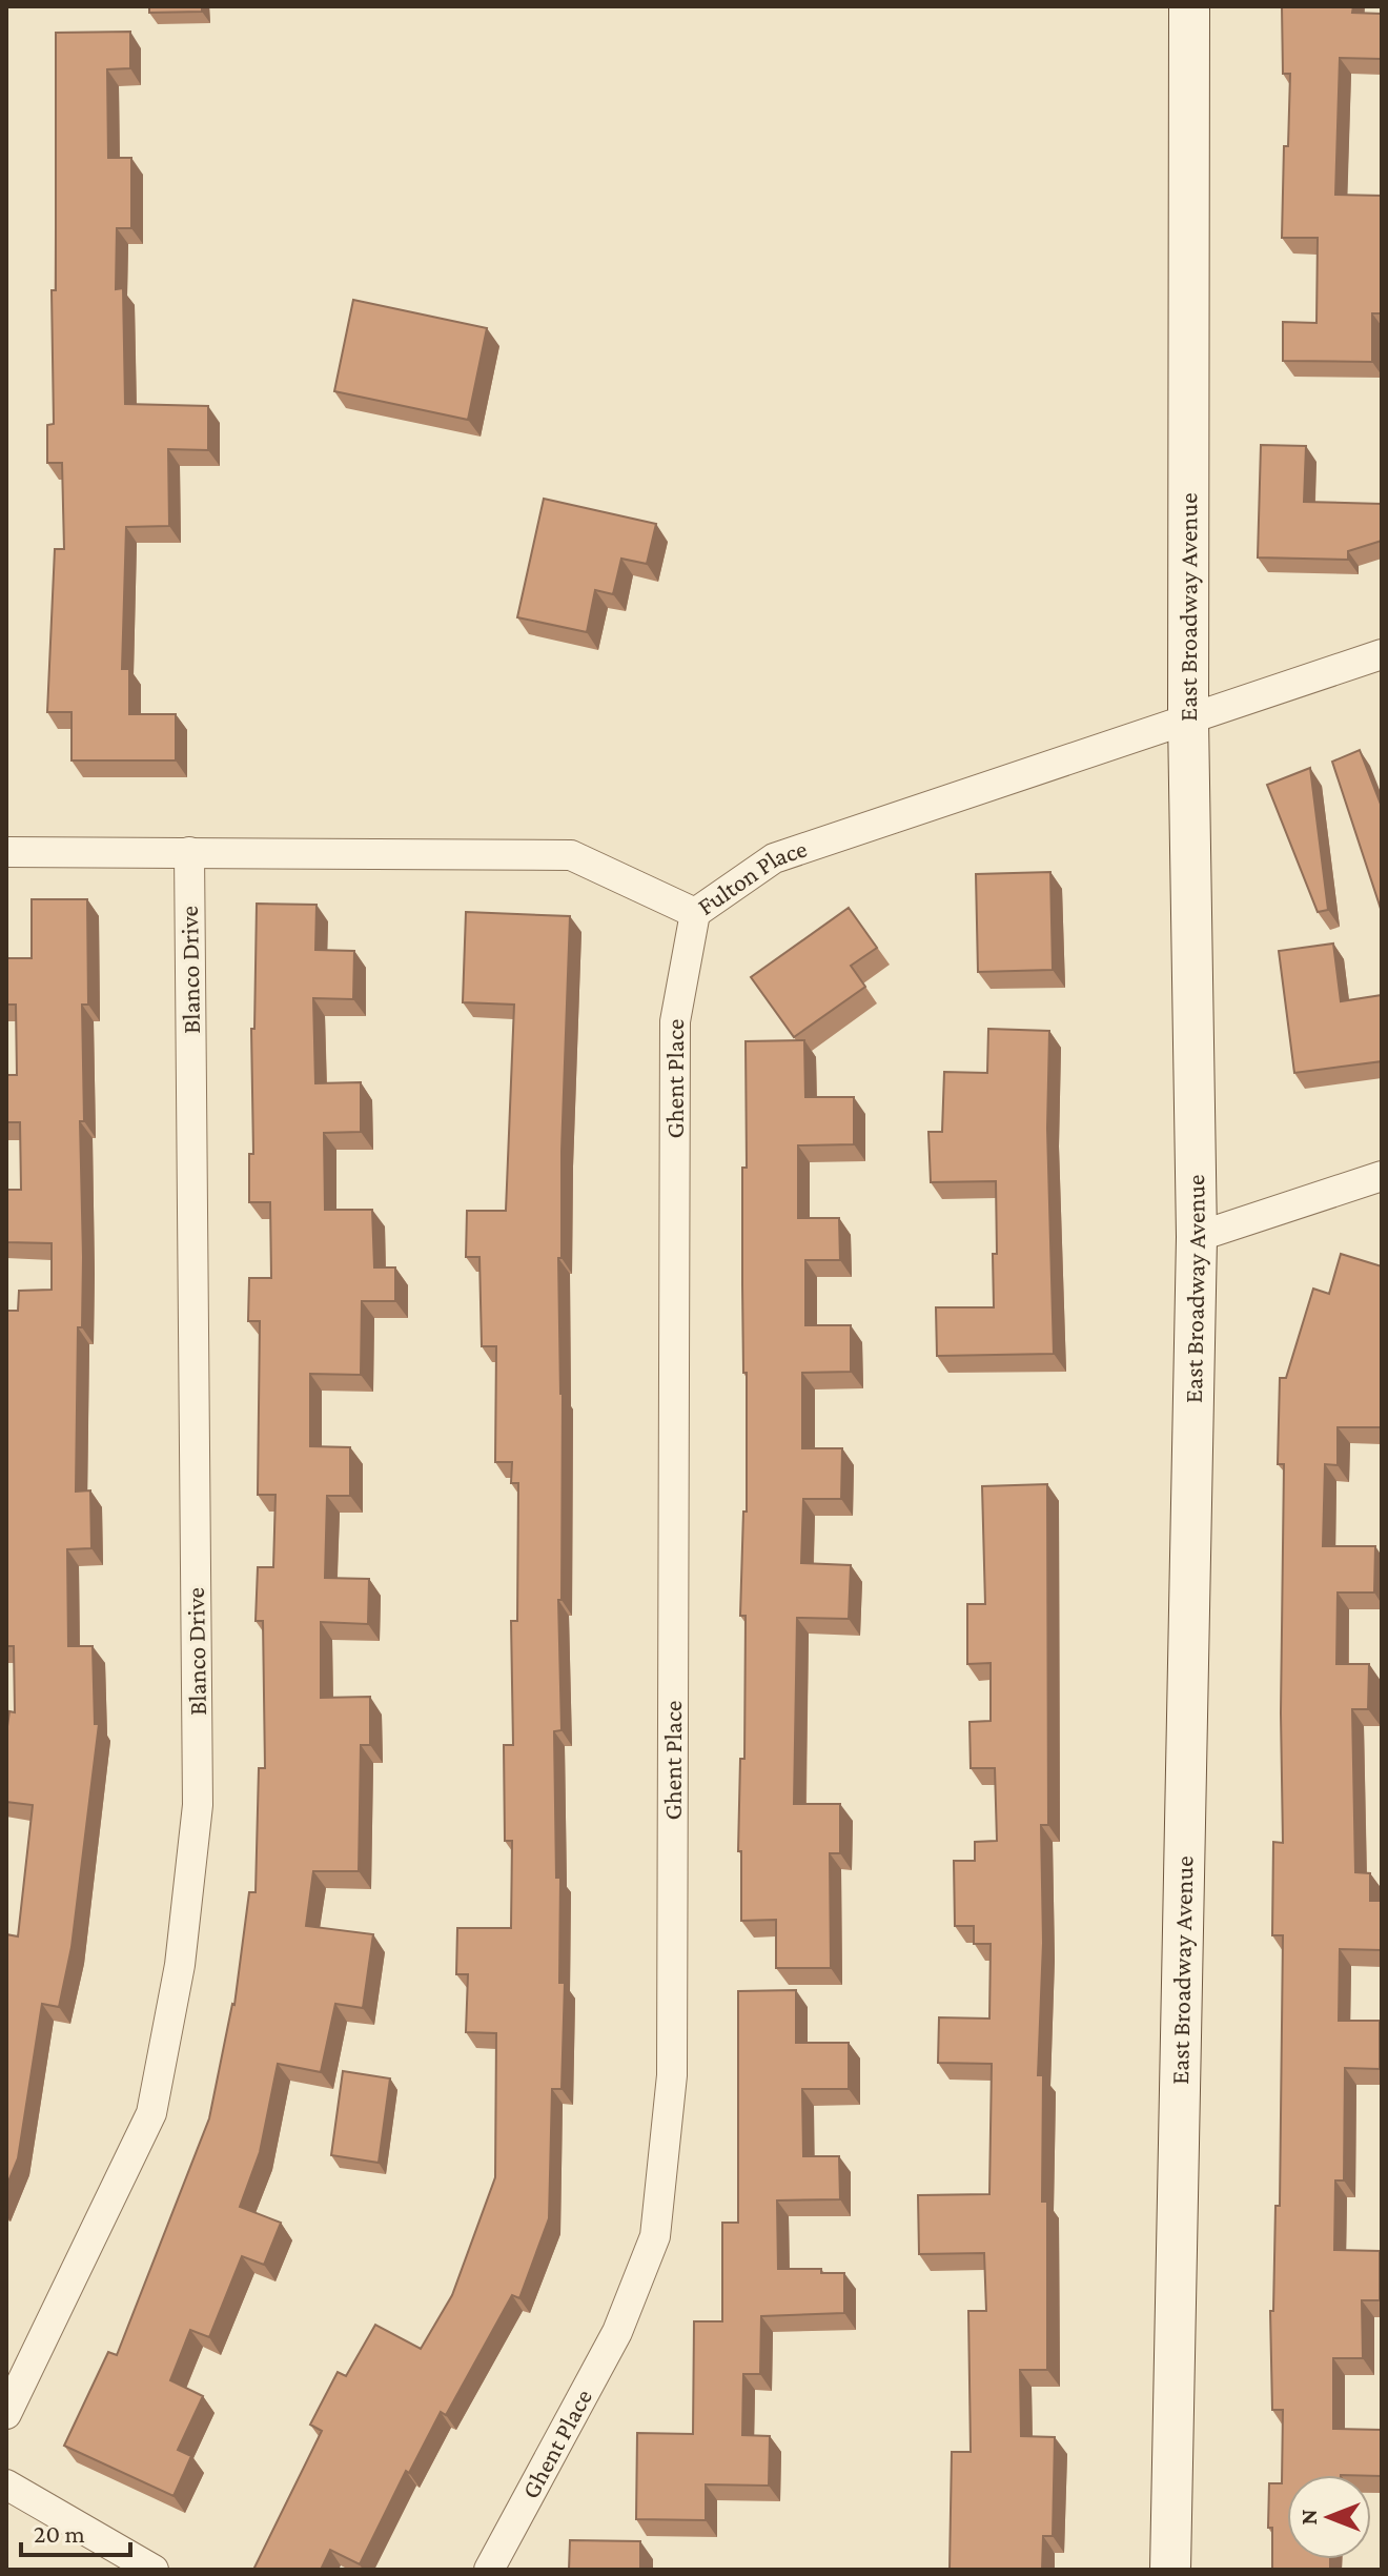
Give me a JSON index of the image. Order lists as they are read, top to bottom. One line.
{"streets":{"street":["East Broadway Avenue","Fulton Place","Blanco Drive","Ghent Place"]},"crossings":[["East Broadway Avenue","Fulton Place"],["Fulton Place","Blanco Drive"],["Fulton Place","Ghent Place"]],"scale_bar":"20 m","north":"left"}
